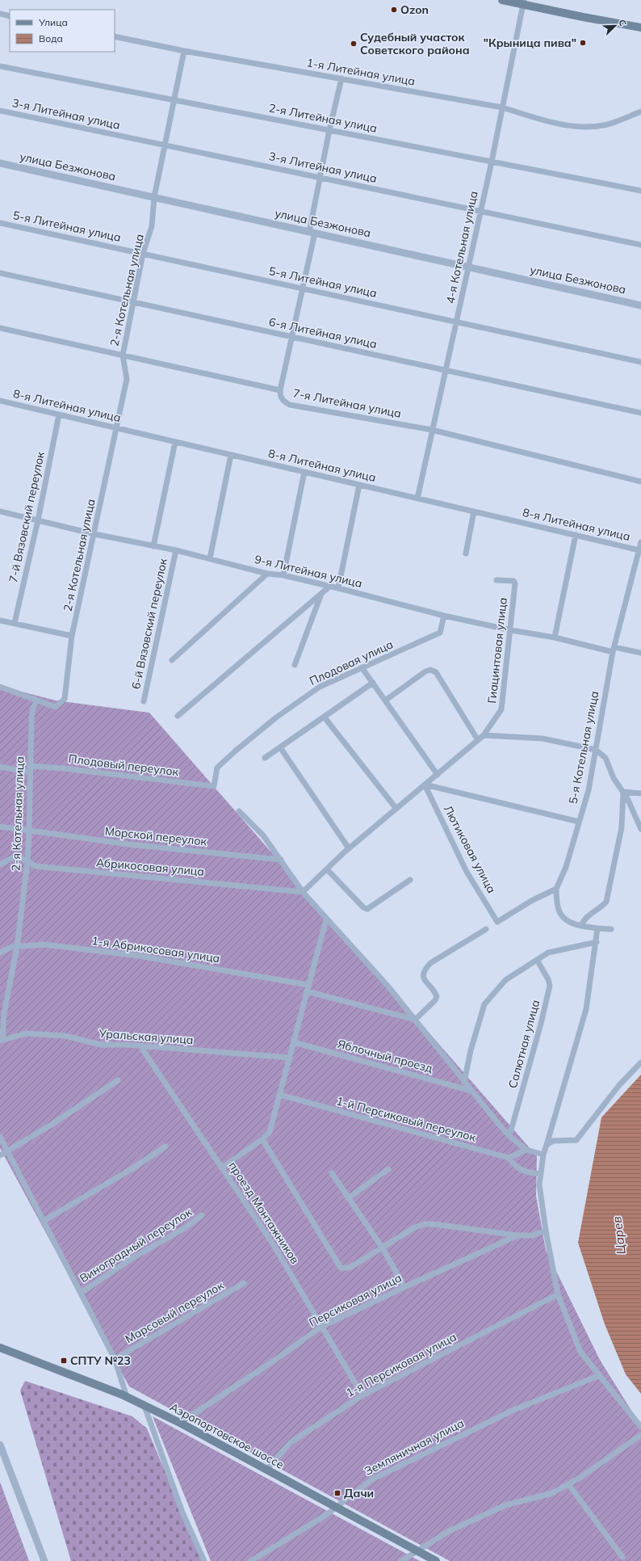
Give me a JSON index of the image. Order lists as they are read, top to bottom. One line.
{"streets":{"main road":["Аэропортовское шоссе"],"street":["1-я Литейная улица","3-я Литейная улица","2-я Литейная улица","улица Безжонова","5-я Литейная улица","4-я Котельная улица","2-я Котельная улица","6-я Литейная улица","7-я Литейная улица","8-я Литейная улица","7-й Вязовский переулок","9-я Литейная улица","6-й Вязовский переулок","Гиацинтовая улица","Плодовая улица","5-я Котельная улица","Плодовый переулок","Морской переулок","Лютиковая улица","Абрикосовая улица","1-я Абрикосовая улица","Уральская улица","Салютная улица","Яблочный проезд","1-й Персиковый переулок","проезд Монтажников","Виноградный переулок","Персиковая улица","Марсовый переулок","1-я Персиковая улица","Земляничная улица"]},"crossings":[["1-я Литейная улица","4-я Котельная улица"],["1-я Литейная улица","2-я Котельная улица"],["3-я Литейная улица","4-я Котельная улица"],["3-я Литейная улица","2-я Котельная улица"],["2-я Литейная улица","4-я Котельная улица"],["2-я Литейная улица","2-я Котельная улица"],["улица Безжонова","4-я Котельная улица"],["улица Безжонова","2-я Котельная улица"],["5-я Литейная улица","4-я Котельная улица"],["5-я Литейная улица","2-я Котельная улица"],["4-я Котельная улица","6-я Литейная улица"],["4-я Котельная улица","7-я Литейная улица"],["4-я Котельная улица","8-я Литейная улица"],["2-я Котельная улица","6-я Литейная улица"],["2-я Котельная улица","7-я Литейная улица"],["2-я Котельная улица","8-я Литейная улица"],["2-я Котельная улица","9-я Литейная улица"],["2-я Котельная улица","Плодовый переулок"],["2-я Котельная улица","Морской переулок"],["2-я Котельная улица","Абрикосовая улица"],["2-я Котельная улица","1-я Абрикосовая улица"],["2-я Котельная улица","Уральская улица"],["8-я Литейная улица","7-й Вязовский переулок"],["8-я Литейная улица","6-й Вязовский переулок"],["8-я Литейная улица","5-я Котельная улица"],["7-й Вязовский переулок","9-я Литейная улица"],["9-я Литейная улица","6-й Вязовский переулок"],["9-я Литейная улица","Гиацинтовая улица"],["9-я Литейная улица","Плодовая улица"],["9-я Литейная улица","5-я Котельная улица"],["Гиацинтовая улица","Лютиковая улица"],["Гиацинтовая улица","Абрикосовая улица"],["Плодовая улица","Плодовый переулок"],["5-я Котельная улица","Лютиковая улица"],["Уральская улица","проезд Монтажников"],["проезд Монтажников","Персиковая улица"],["проезд Монтажников","1-я Персиковая улица"],["Персиковая улица","Аэропортовское шоссе"],["1-я Персиковая улица","Аэропортовское шоссе"],["Аэропортовское шоссе","Земляничная улица"]],"water":["Царев"],"places":{"other":["Ozon","\"Крыница пива\"","Судебный участок Советского района"],"transit":["СПТУ №23","Дачи"]},"legend":["Улица","Вода"],"north":"top right"}
